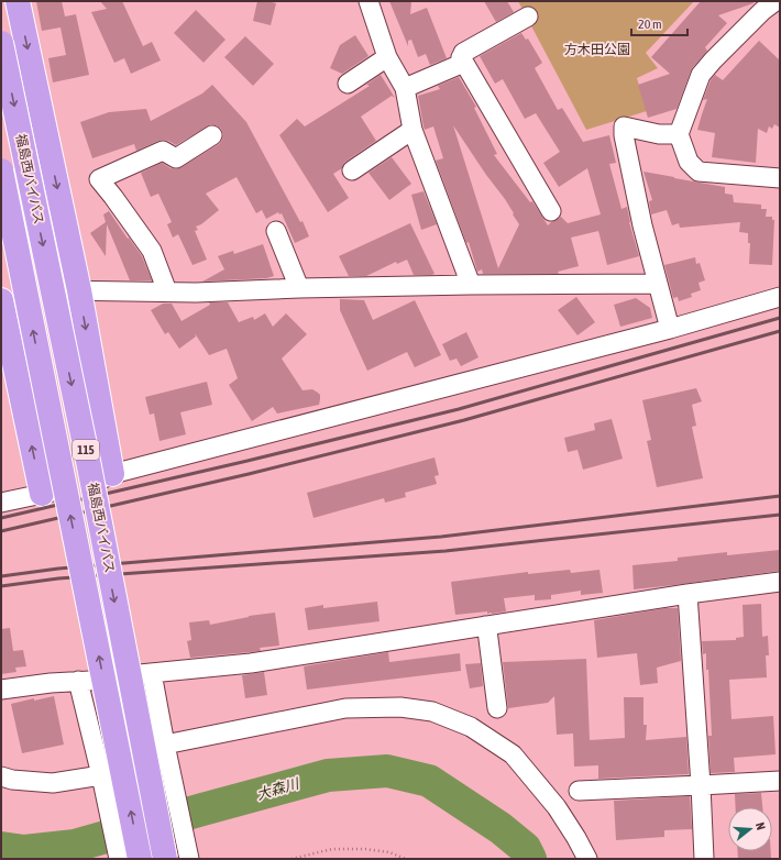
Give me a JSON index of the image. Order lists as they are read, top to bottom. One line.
{"streets":{"highway":["福島西バイパス","115"]},"water":["大森川"],"parks":["方木田公園"],"scale_bar":"20 m","north":"right"}
